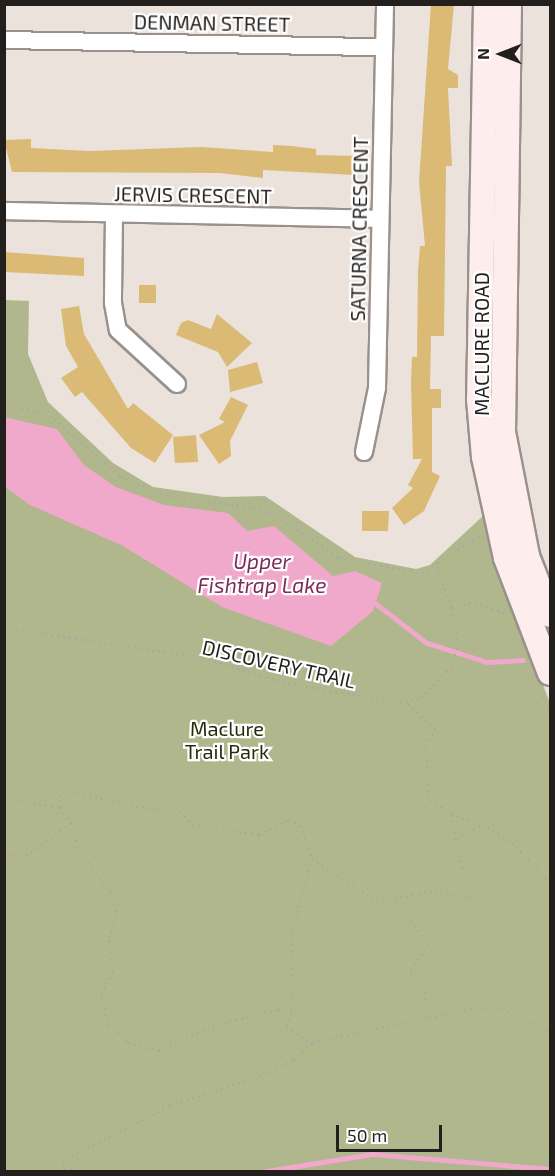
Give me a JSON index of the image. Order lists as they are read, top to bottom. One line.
{"streets":{"main road":["MACLURE ROAD"],"street":["DENMAN STREET","JERVIS CRESCENT","SATURNA CRESCENT"],"path":["DISCOVERY TRAIL"]},"crossings":[["DENMAN STREET","SATURNA CRESCENT"],["JERVIS CRESCENT","SATURNA CRESCENT"]],"water":["Upper Fishtrap Lake"],"parks":["Maclure Trail Park"],"scale_bar":"50 m","north":"left"}
